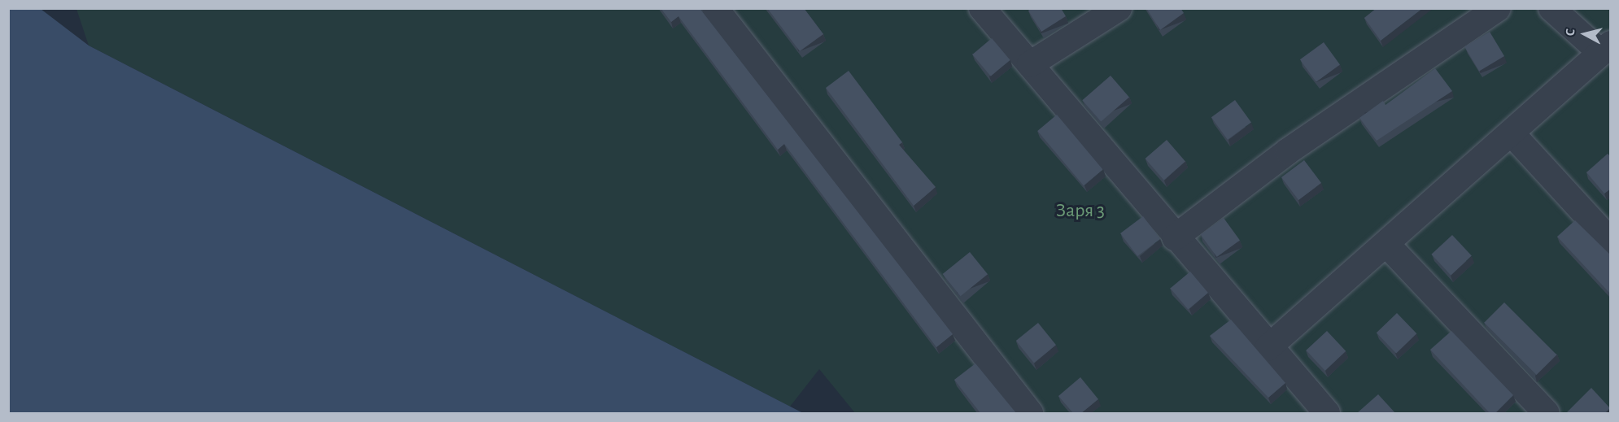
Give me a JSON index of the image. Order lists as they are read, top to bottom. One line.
{"parks":["Заря 3"],"north":"left"}
